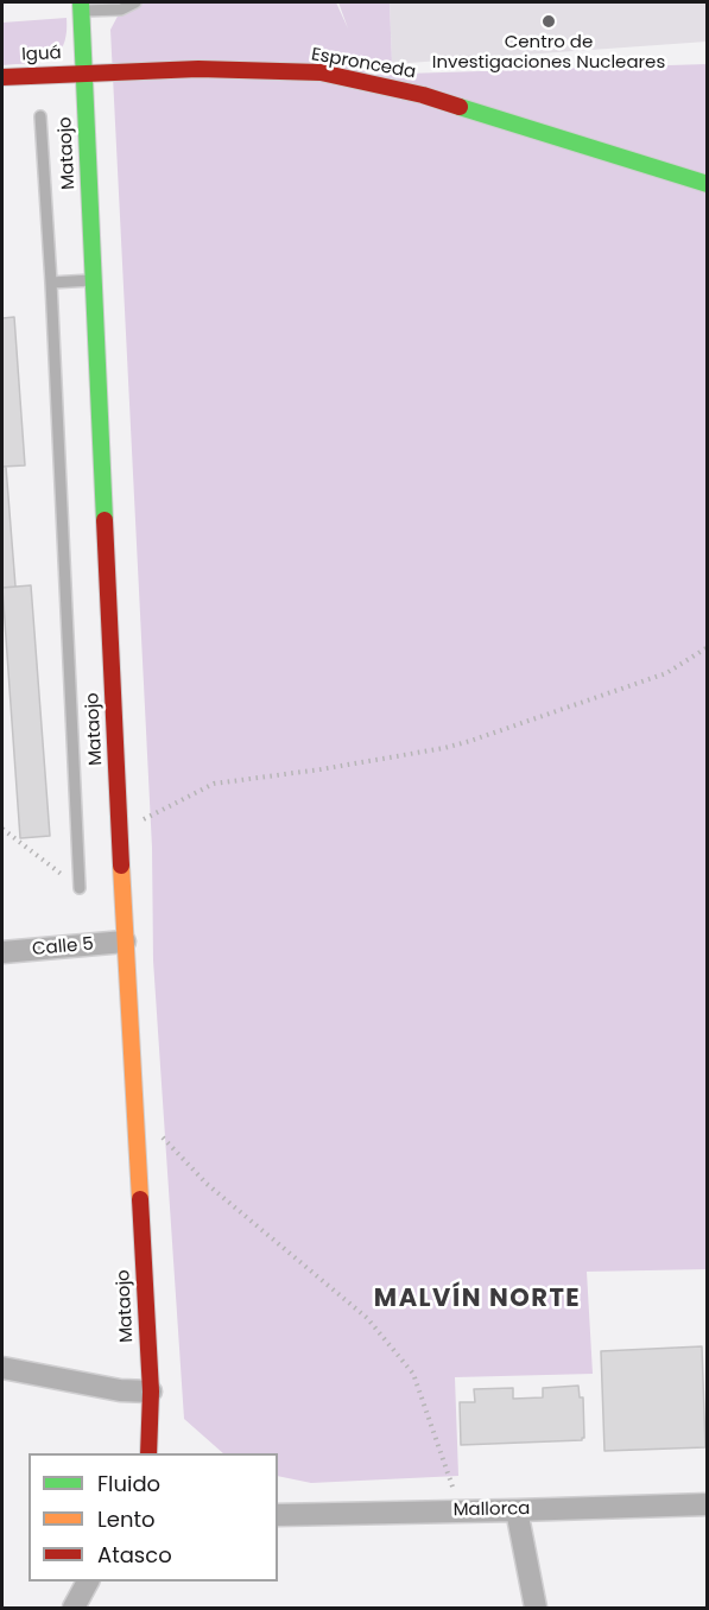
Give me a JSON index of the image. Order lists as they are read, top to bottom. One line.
{"streets":{"street":["Iguá","Espronceda","Mataojo","Calle 5","Mallorca"]},"crossings":[["Iguá","Espronceda"],["Iguá","Mataojo"],["Espronceda","Mataojo"],["Mataojo","Calle 5"]],"districts":["MALVÍN NORTE"],"places":["Centro de Investigaciones Nucleares"],"legend":["Fluido","Lento","Atasco"]}
